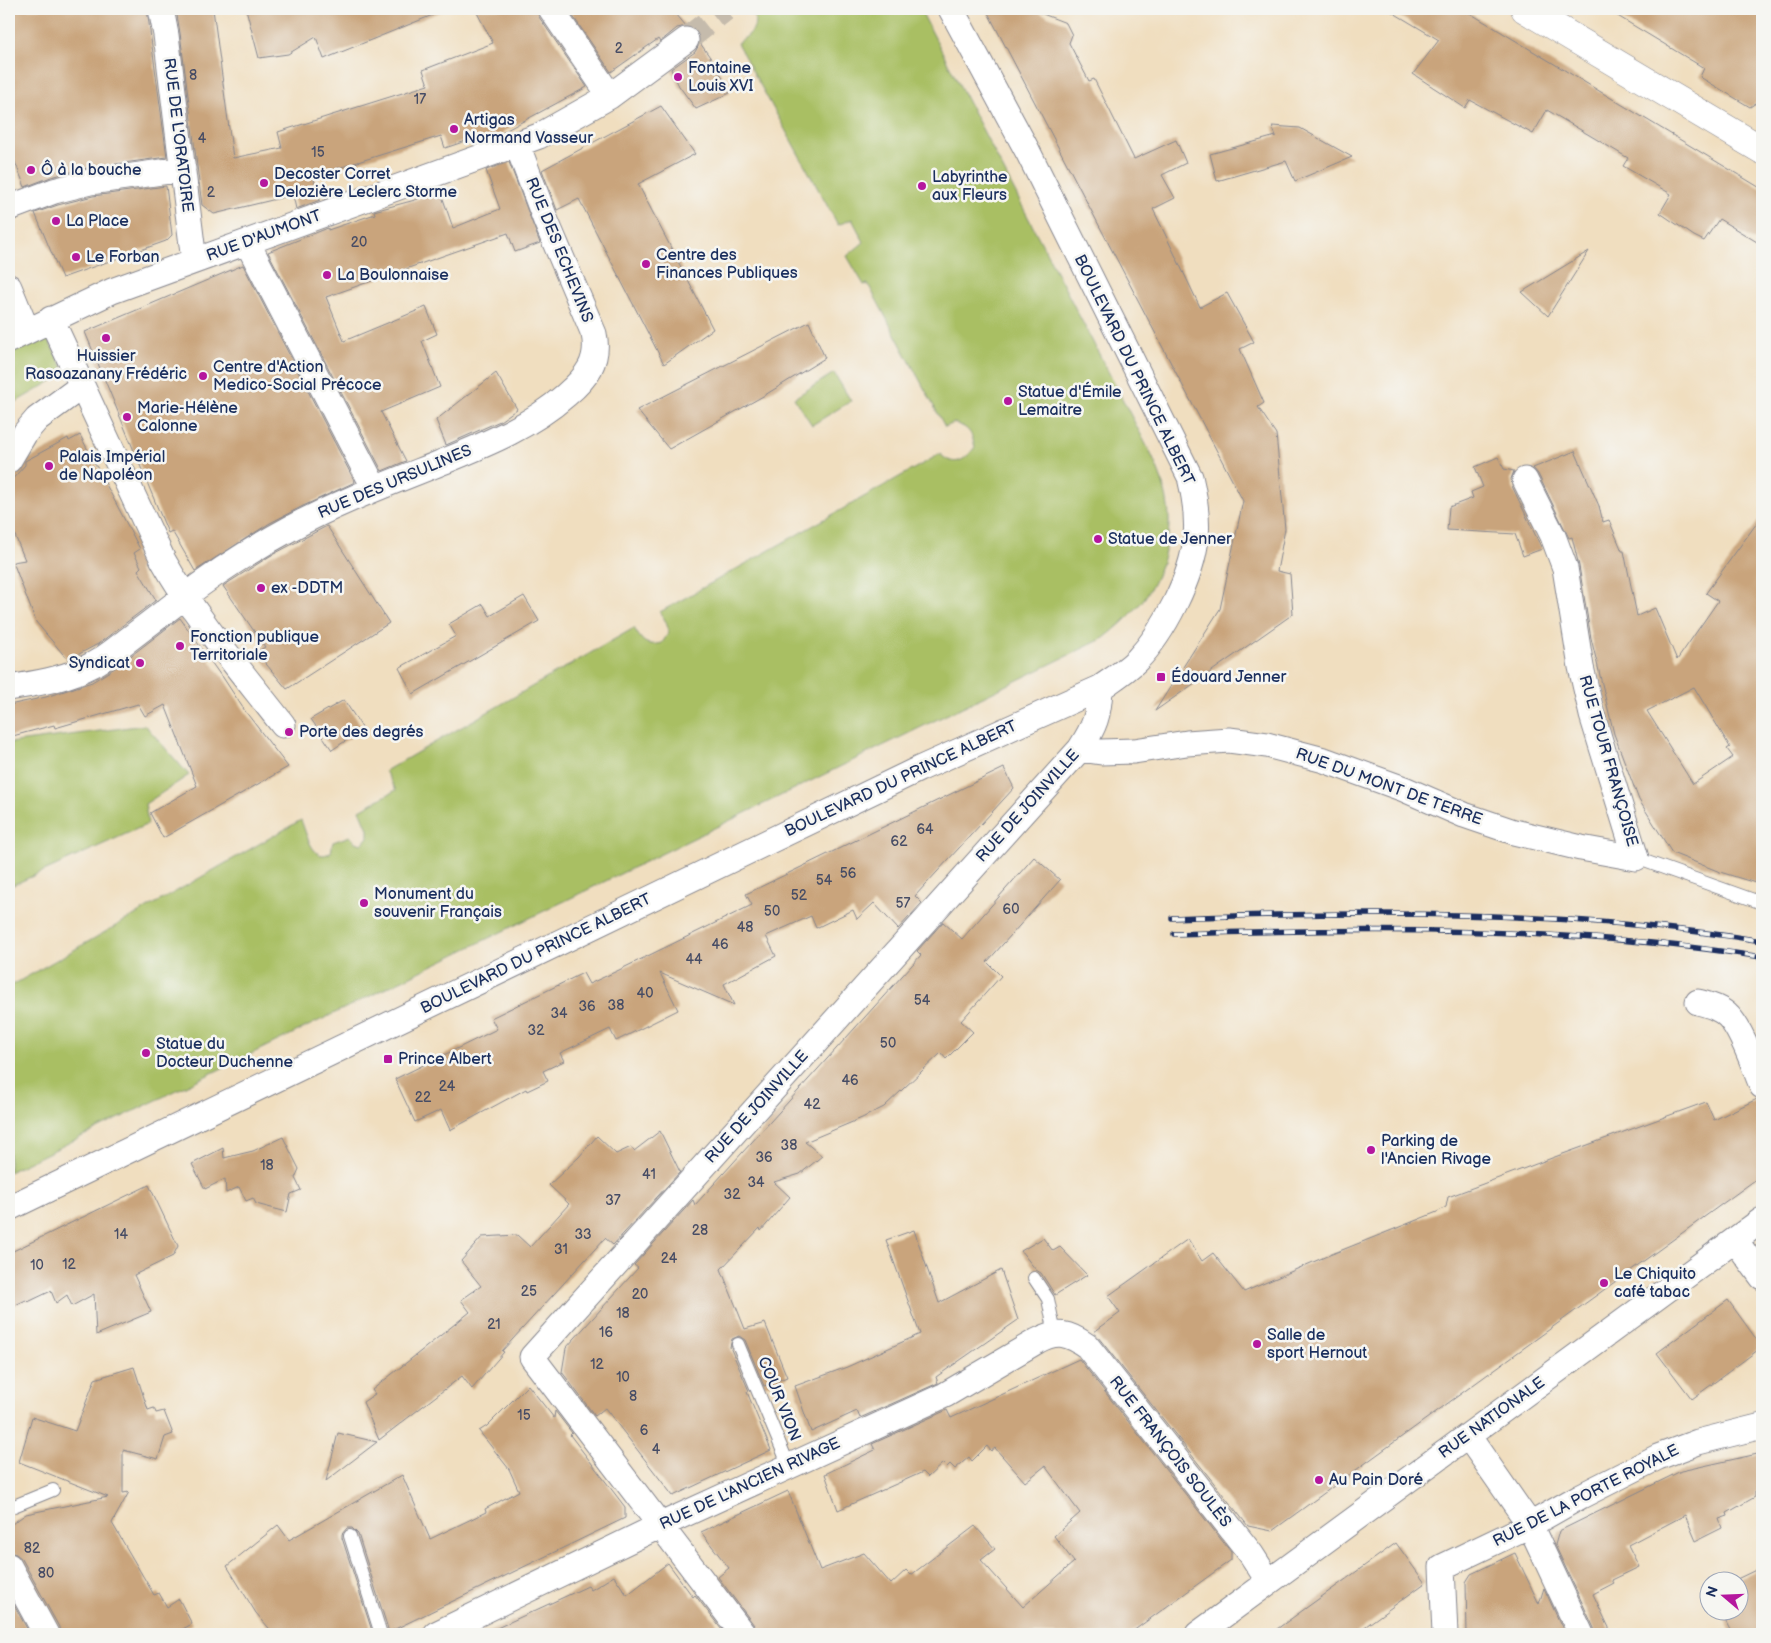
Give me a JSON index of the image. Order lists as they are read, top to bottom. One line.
{"streets":{"street":["RUE DE L'ORATOIRE","RUE D'AUMONT","RUE DES ECHEVINS","BOULEVARD DU PRINCE ALBERT","RUE DES URSULINES","RUE TOUR FRANÇOISE","RUE DU MONT DE TERRE","RUE DE JOINVILLE","RUE NATIONALE","RUE FRANÇOIS SOULÈS","RUE DE L'ANCIEN RIVAGE","RUE DE LA PORTE ROYALE"],"lane":["COUR VION"]},"crossings":[["RUE DE L'ORATOIRE","RUE D'AUMONT"],["RUE D'AUMONT","RUE DES ECHEVINS"],["RUE DES ECHEVINS","RUE DES URSULINES"],["BOULEVARD DU PRINCE ALBERT","RUE DE JOINVILLE"],["RUE TOUR FRANÇOISE","RUE DU MONT DE TERRE"],["RUE DU MONT DE TERRE","RUE DE JOINVILLE"],["RUE DE JOINVILLE","RUE DE L'ANCIEN RIVAGE"],["COUR VION","RUE DE L'ANCIEN RIVAGE"],["RUE NATIONALE","RUE FRANÇOIS SOULÈS"],["RUE FRANÇOIS SOULÈS","RUE DE L'ANCIEN RIVAGE"]],"places":{"other":["Fontaine Louis XVI","Artigas Normand Vasseur","Ô à la bouche","Decoster Corret Delozière Leclerc Storme","Labyrinthe aux Fleurs","La Place","Le Forban","Centre des Finances Publiques","La Boulonnaise","Huissier Rasoazanany Frédéric","Centre d'Action Medico-Social Précoce","Statue d'Émile Lemaitre","Marie-Hélène Calonne","Palais Impérial de Napoléon","Statue de Jenner","ex -DDTM","Fonction publique Territoriale","Syndicat","Porte des degrés","Monument du souvenir Français","Statue du Docteur Duchenne","Parking de l'Ancien Rivage","Le Chiquito café tabac","Salle de sport Hernout","Au Pain Doré"],"transit":["Édouard Jenner","Prince Albert"]},"house_numbers":["2","8","17","4","15","2","20","64","62","56","54","52","57","60","50","48","46","44","40","54","38","36","34","32","50","46","24","22","42","38","36","18","41","34","32","37","28","14","33","31","24","12","10","25","20","18","21","16","12","10","8","15","6","4","82","80"],"north":"left"}
